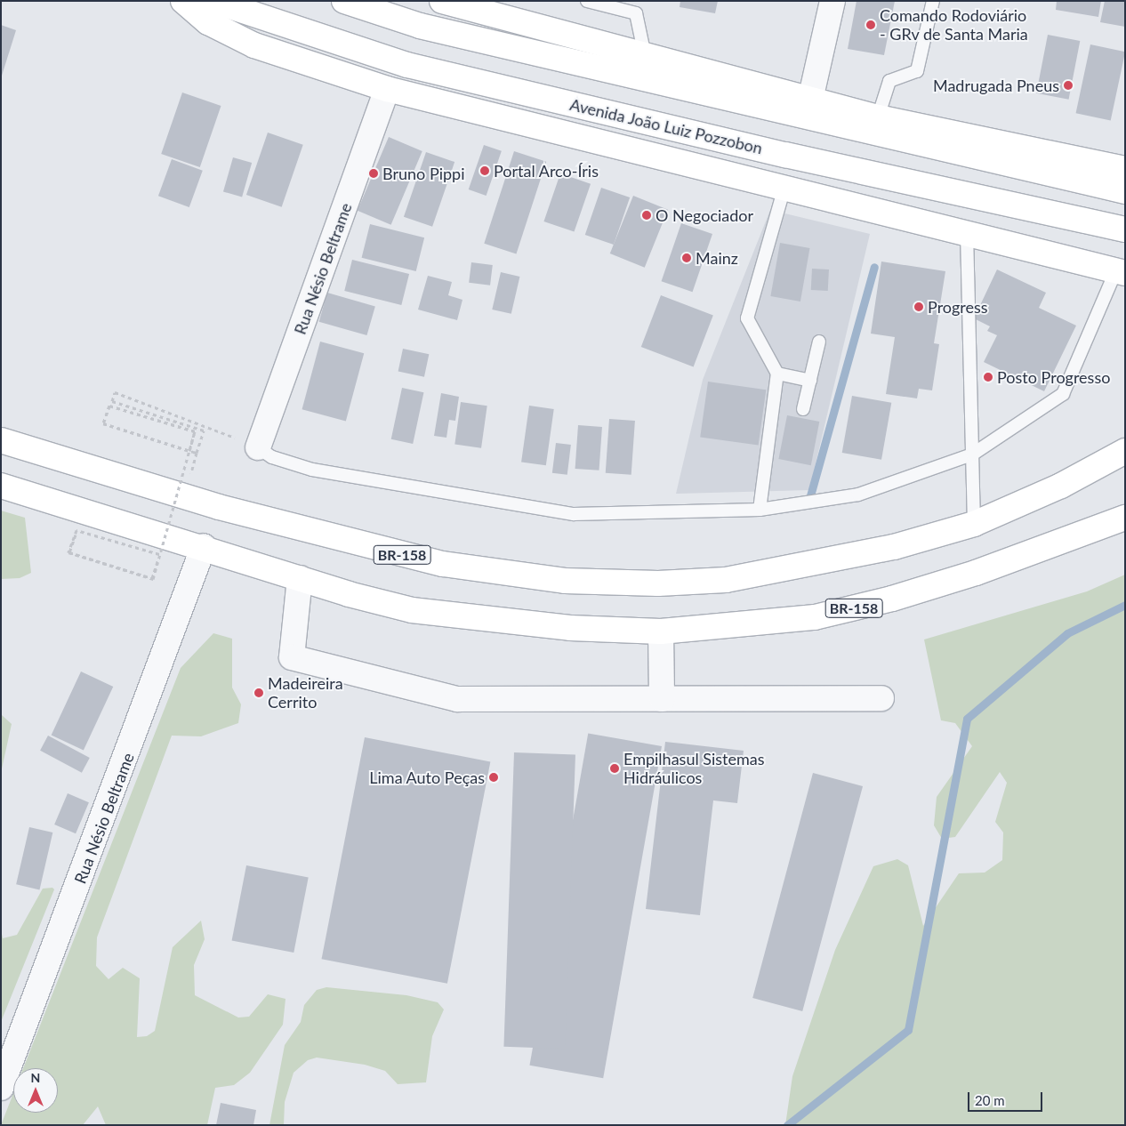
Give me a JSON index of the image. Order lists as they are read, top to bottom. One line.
{"streets":{"main road":["Avenida João Luiz Pozzobon","BR-158"],"street":["Rua Nésio Beltrame"]},"crossings":[["Rua Nésio Beltrame","BR-158"]],"places":["Comando Rodoviário - GRv de Santa Maria","Madrugada Pneus","Portal Arco-Íris","Bruno Pippi","O Negociador","Mainz","Progress","Posto Progresso","Madeireira Cerrito","Empilhasul Sistemas Hidráulicos","Lima Auto Peças"],"scale_bar":"20 m","north":"top"}
